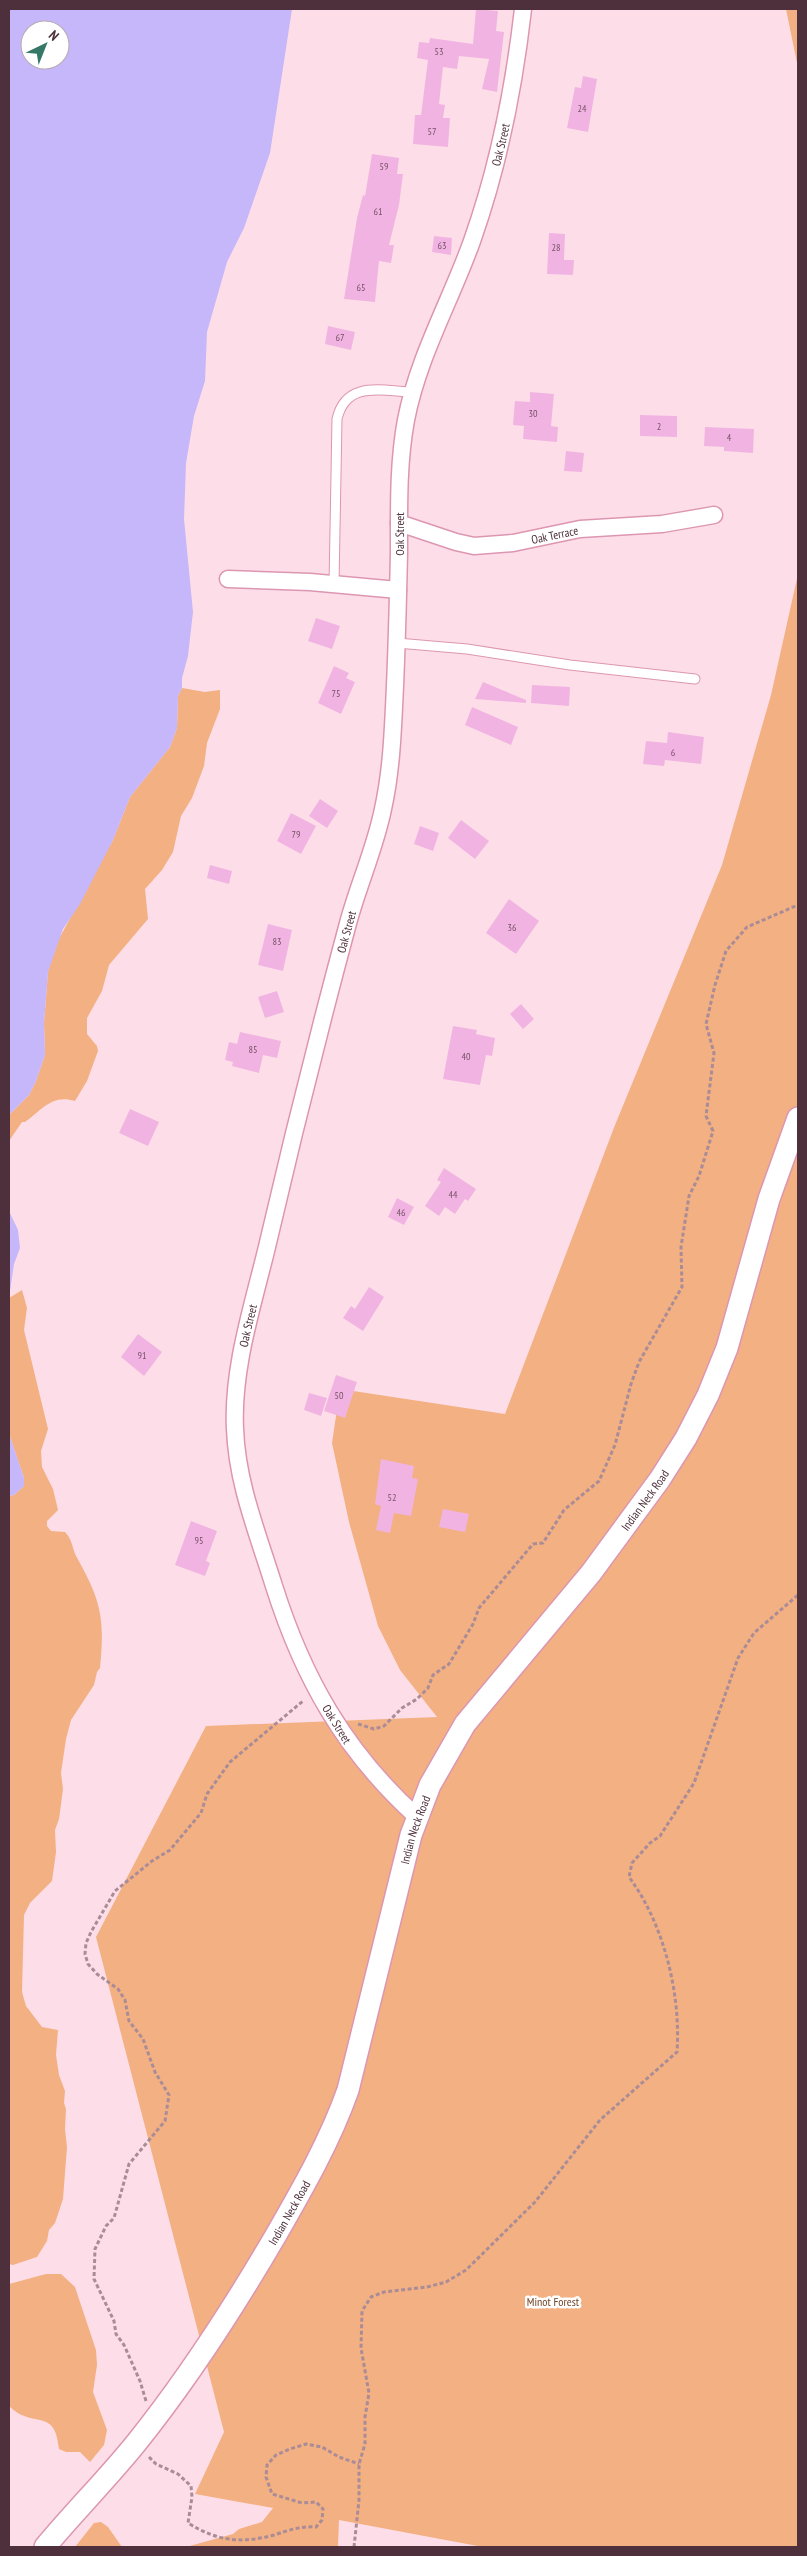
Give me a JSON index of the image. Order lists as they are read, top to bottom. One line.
{"streets":{"street":["Oak Street","Oak Terrace","Indian Neck Road"]},"crossings":[["Oak Street","Oak Terrace"],["Oak Street","Indian Neck Road"]],"parks":["Minot Forest"],"house_numbers":["53","24","57","59","61","63","28","65","67","30","2","4","75","6","79","36","83","85","40","44","46","91","50","52","95"],"north":"top right"}
